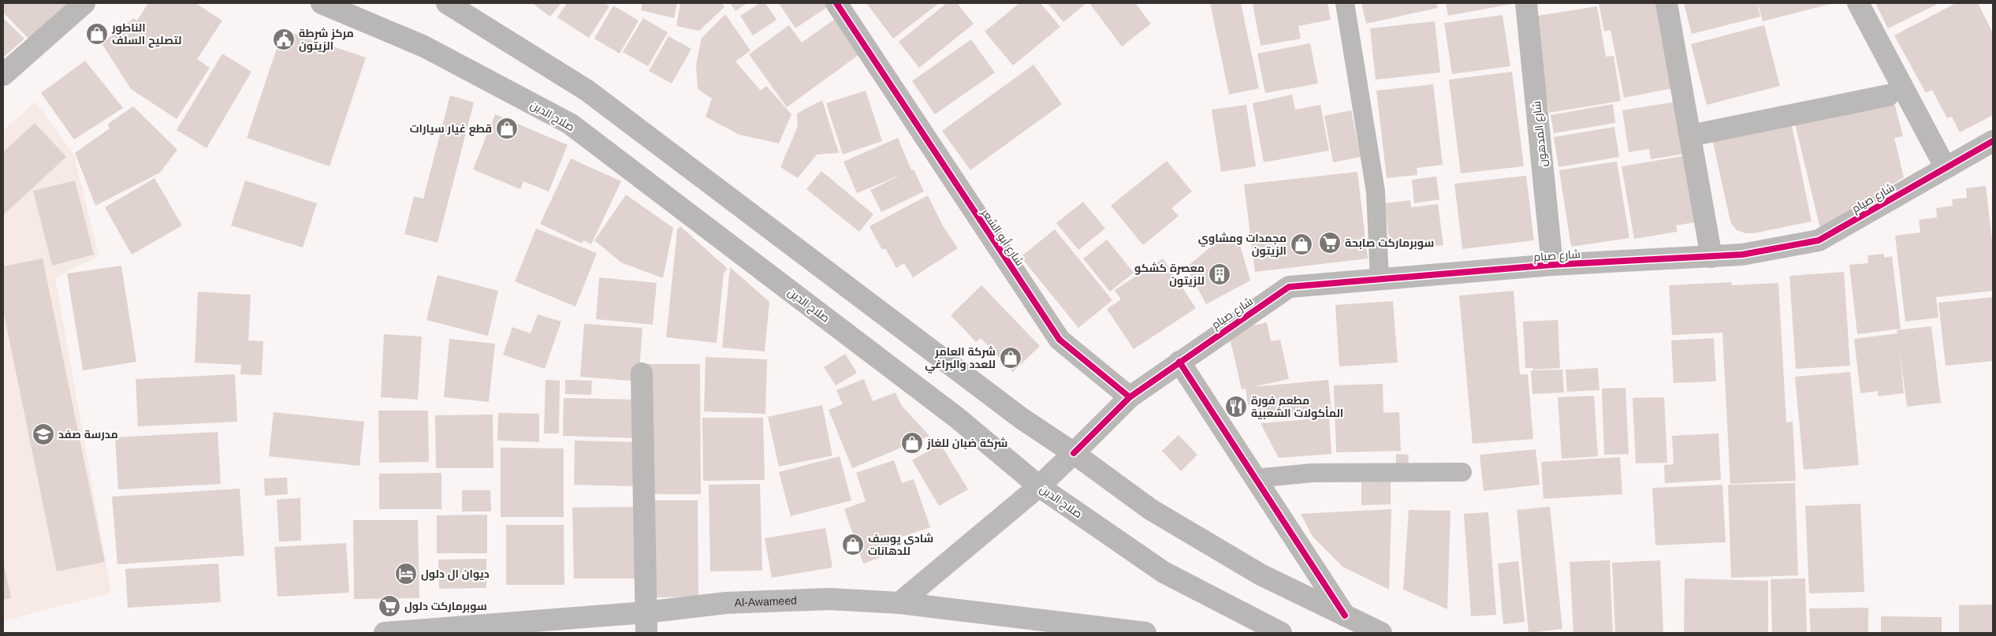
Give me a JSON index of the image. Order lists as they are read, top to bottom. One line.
{"streets":{"highway":["صلاح الدين"],"main road":["Al-Awameed"],"street":["شارع المدهون","شارع صيام","شارع أبو الشعر"]},"crossings":[["شارع المدهون","شارع صيام"],["شارع صيام","شارع أبو الشعر"]],"places":{"shop":["الناطور لتصليح السلف","قطع غيار سيارات","مجمدات ومشاوي الزيتون","شركة العامر للعدد والبراغي","شركة ضبان للغاز","شادي يوسف للدهانات"],"public building":["مركز شرطة الزيتون"],"supermarket":["سوبرماركت صابحة","سوبرماركت دلول"],"building":["معصرة كشكو للزيتون"],"restaurant":["مطعم فورة المأكولات الشعبية"],"school or university":["مدرسة صفد"],"hotel":["ديوان ال دلول"]}}
